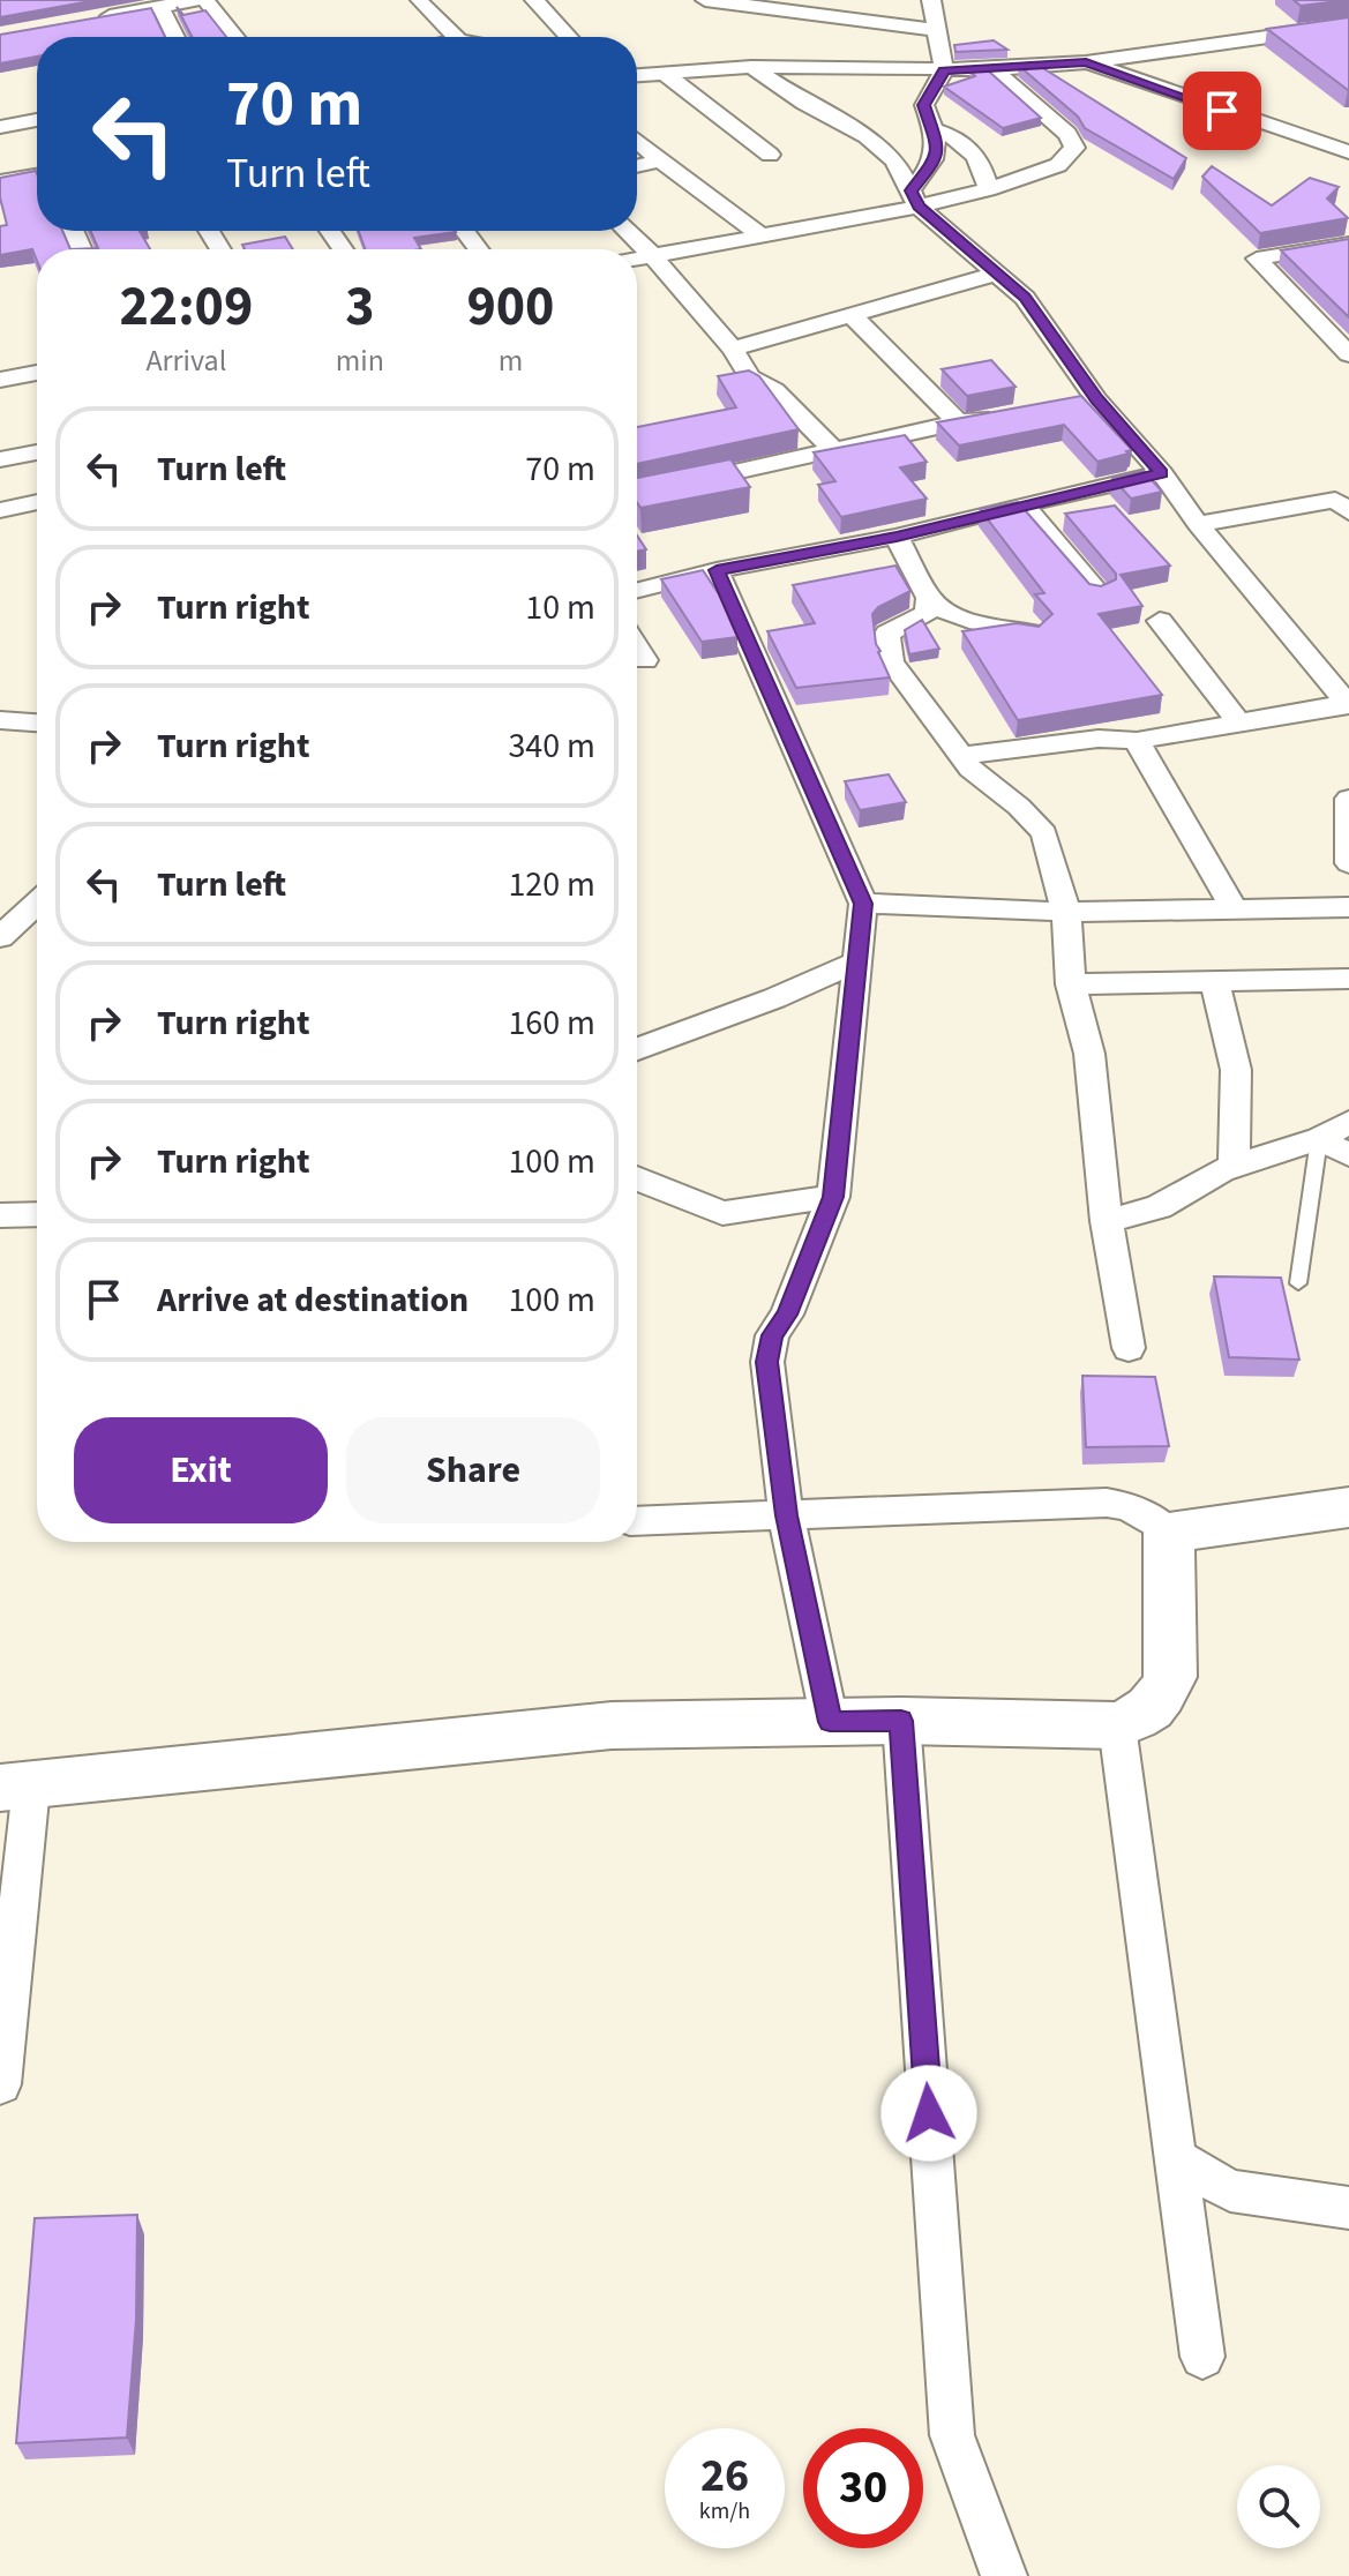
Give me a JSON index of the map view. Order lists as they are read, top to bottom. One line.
{"page":{"turn":["70 m","Turn left"],"eta":["22:09","Arrival","3","min","900","m"],"list":[{"name":"Turn left","value":"70 m"},{"name":"Turn right","value":"10 m"},{"name":"Turn right","value":"340 m"},{"name":"Turn left","value":"120 m"},{"name":"Turn right","value":"160 m"},{"name":"Turn right","value":"100 m"},{"name":"Arrive at destination","value":"100 m"}],"buttons":["Exit","Share"],"speed":"26 km/h","limit":"30"}}
